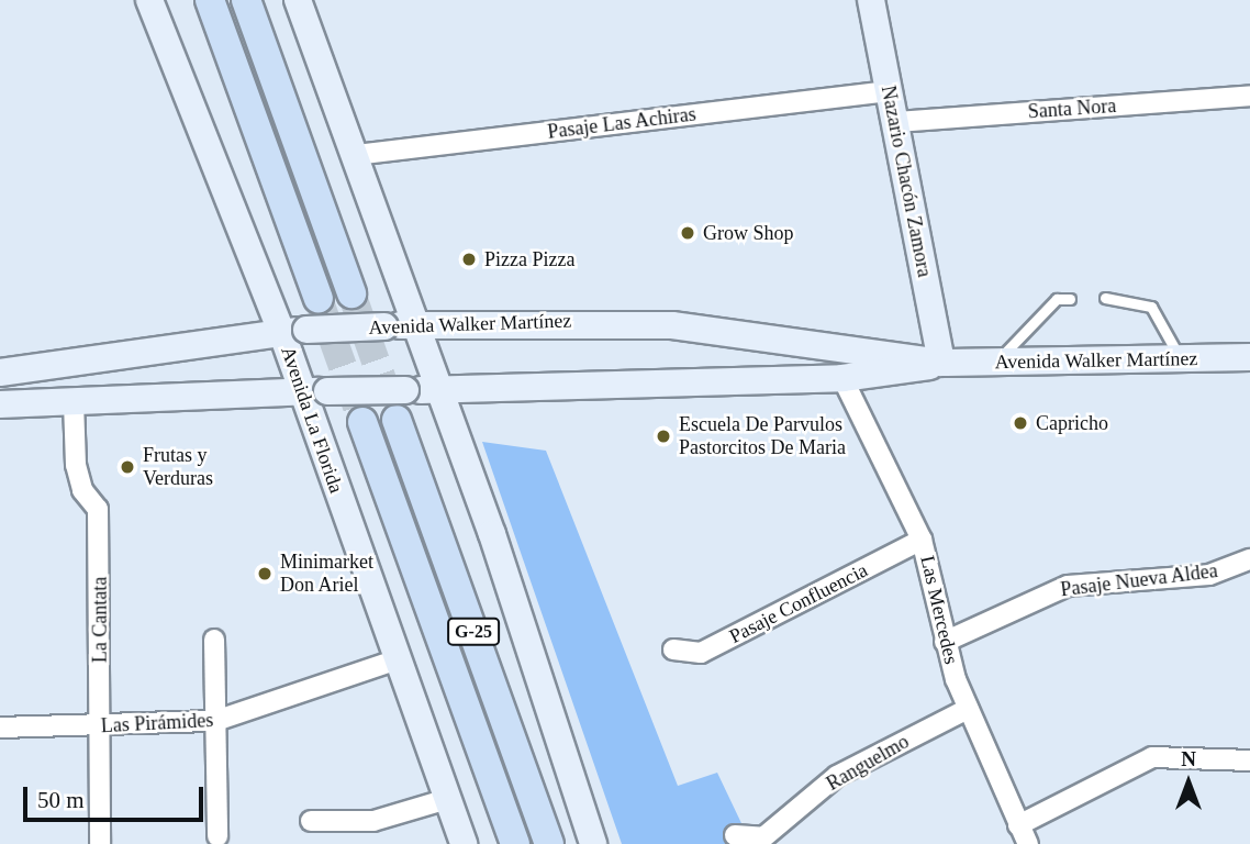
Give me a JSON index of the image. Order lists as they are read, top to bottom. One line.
{"streets":{"main road":["Nazario Chacón Zamora","Avenida Walker Martínez","Avenida La Florida","G-25"],"street":["Santa Nora","Pasaje Las Achiras","Pasaje Nueva Aldea","Pasaje Confluencia","Las Mercedes","La Cantata","Las Pirámides","Ranguelmo"]},"crossings":[["Santa Nora","Nazario Chacón Zamora"],["Pasaje Las Achiras","Nazario Chacón Zamora"],["Nazario Chacón Zamora","Avenida Walker Martínez"],["Avenida Walker Martínez","Avenida La Florida"],["Avenida Walker Martínez","Las Mercedes"],["Avenida Walker Martínez","La Cantata"],["Avenida La Florida","Las Pirámides"],["Pasaje Nueva Aldea","Las Mercedes"],["Pasaje Confluencia","Las Mercedes"],["Las Mercedes","Ranguelmo"],["La Cantata","Las Pirámides"]],"places":["Grow Shop","Pizza Pizza","Capricho","Escuela De Parvulos Pastorcitos De Maria","Frutas y Verduras","Minimarket Don Ariel"],"scale_bar":"50 m","north":"top"}
